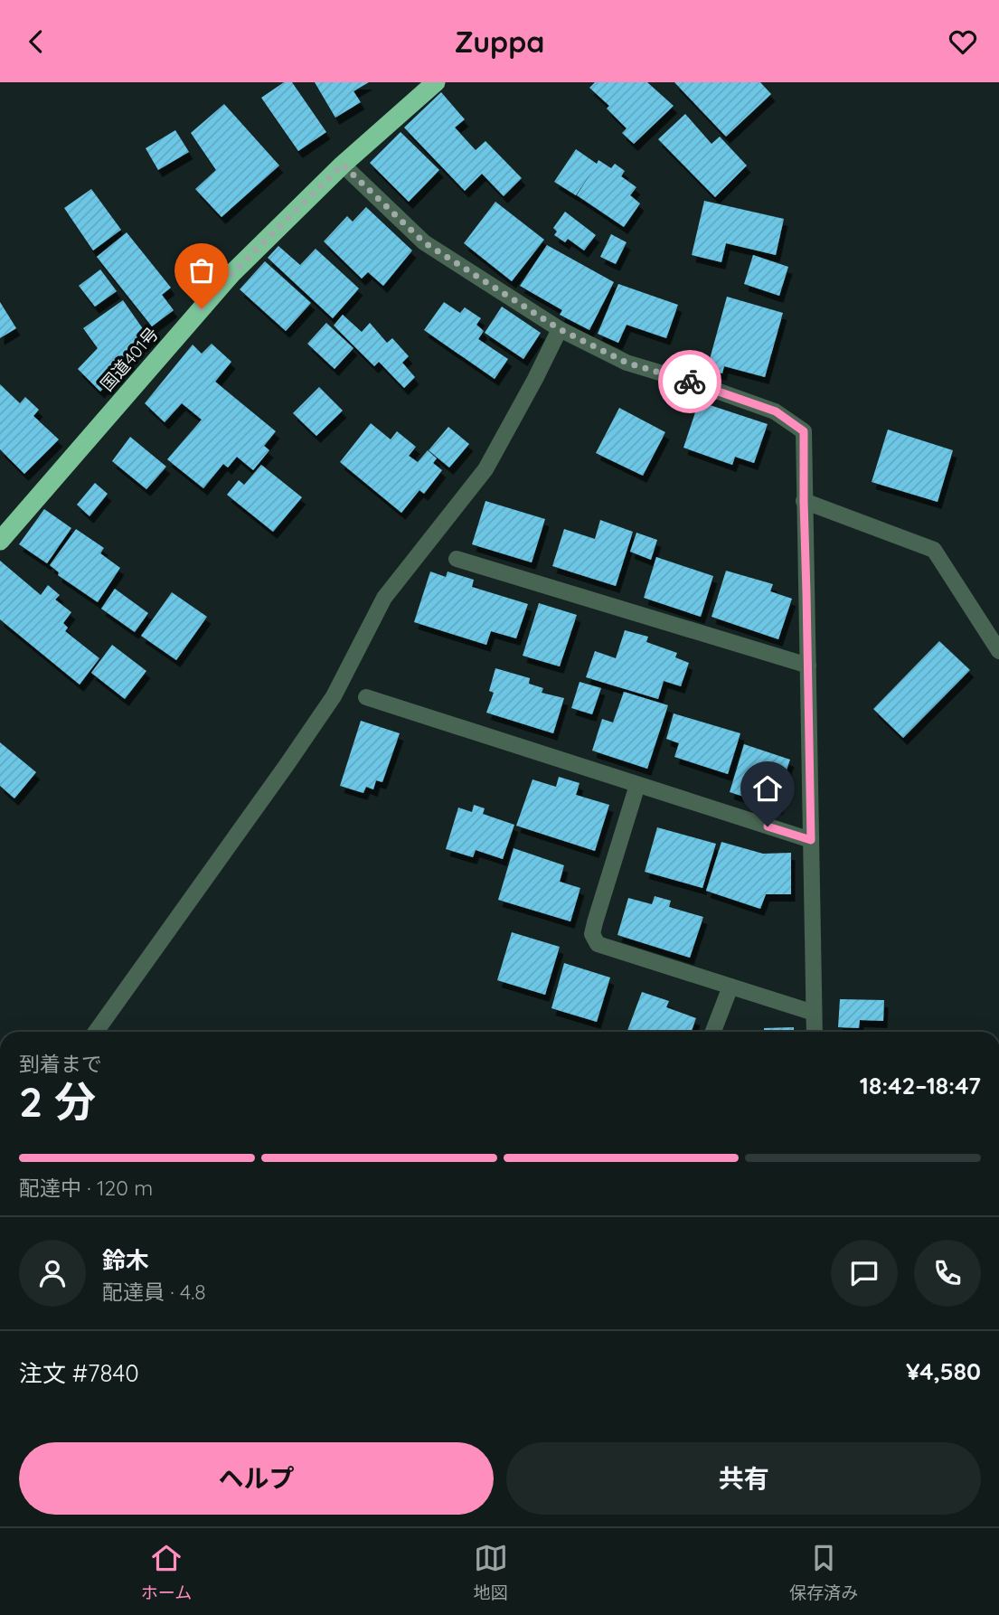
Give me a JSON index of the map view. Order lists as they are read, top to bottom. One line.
{"streets":{"highway":["国道401号"]},"page":{"header":"Zuppa","heading":["2 分","到着まで","18:42–18:47"],"panel":["鈴木","配達員 · 4.8","注文 #7840","¥4,580"],"bar":"配達中 · 120 m","buttons":["ヘルプ","共有"],"tabs":["ホーム","地図","保存済み"]}}
